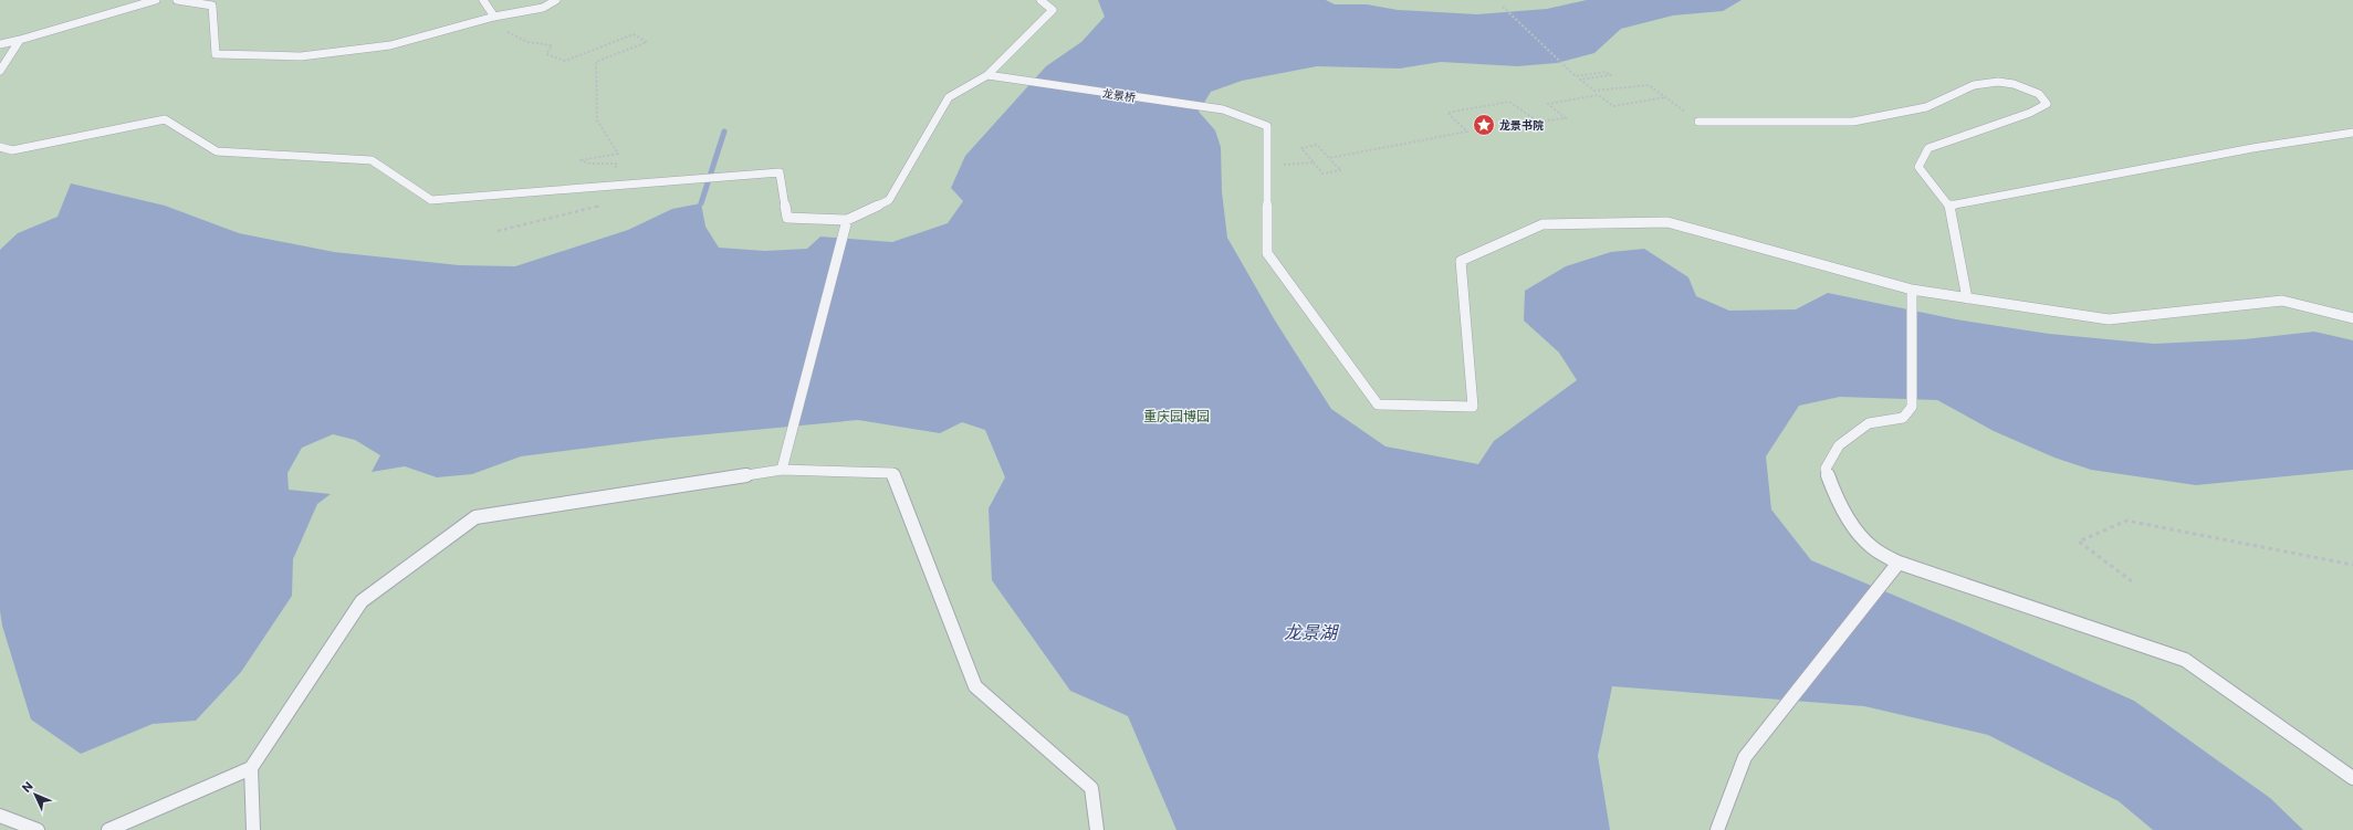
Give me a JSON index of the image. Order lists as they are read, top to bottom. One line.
{"streets":{"lane":["龙景桥"]},"water":["龙景湖"],"parks":["重庆园博园"],"places":{"place":["龙景书院"]},"north":"top left"}
